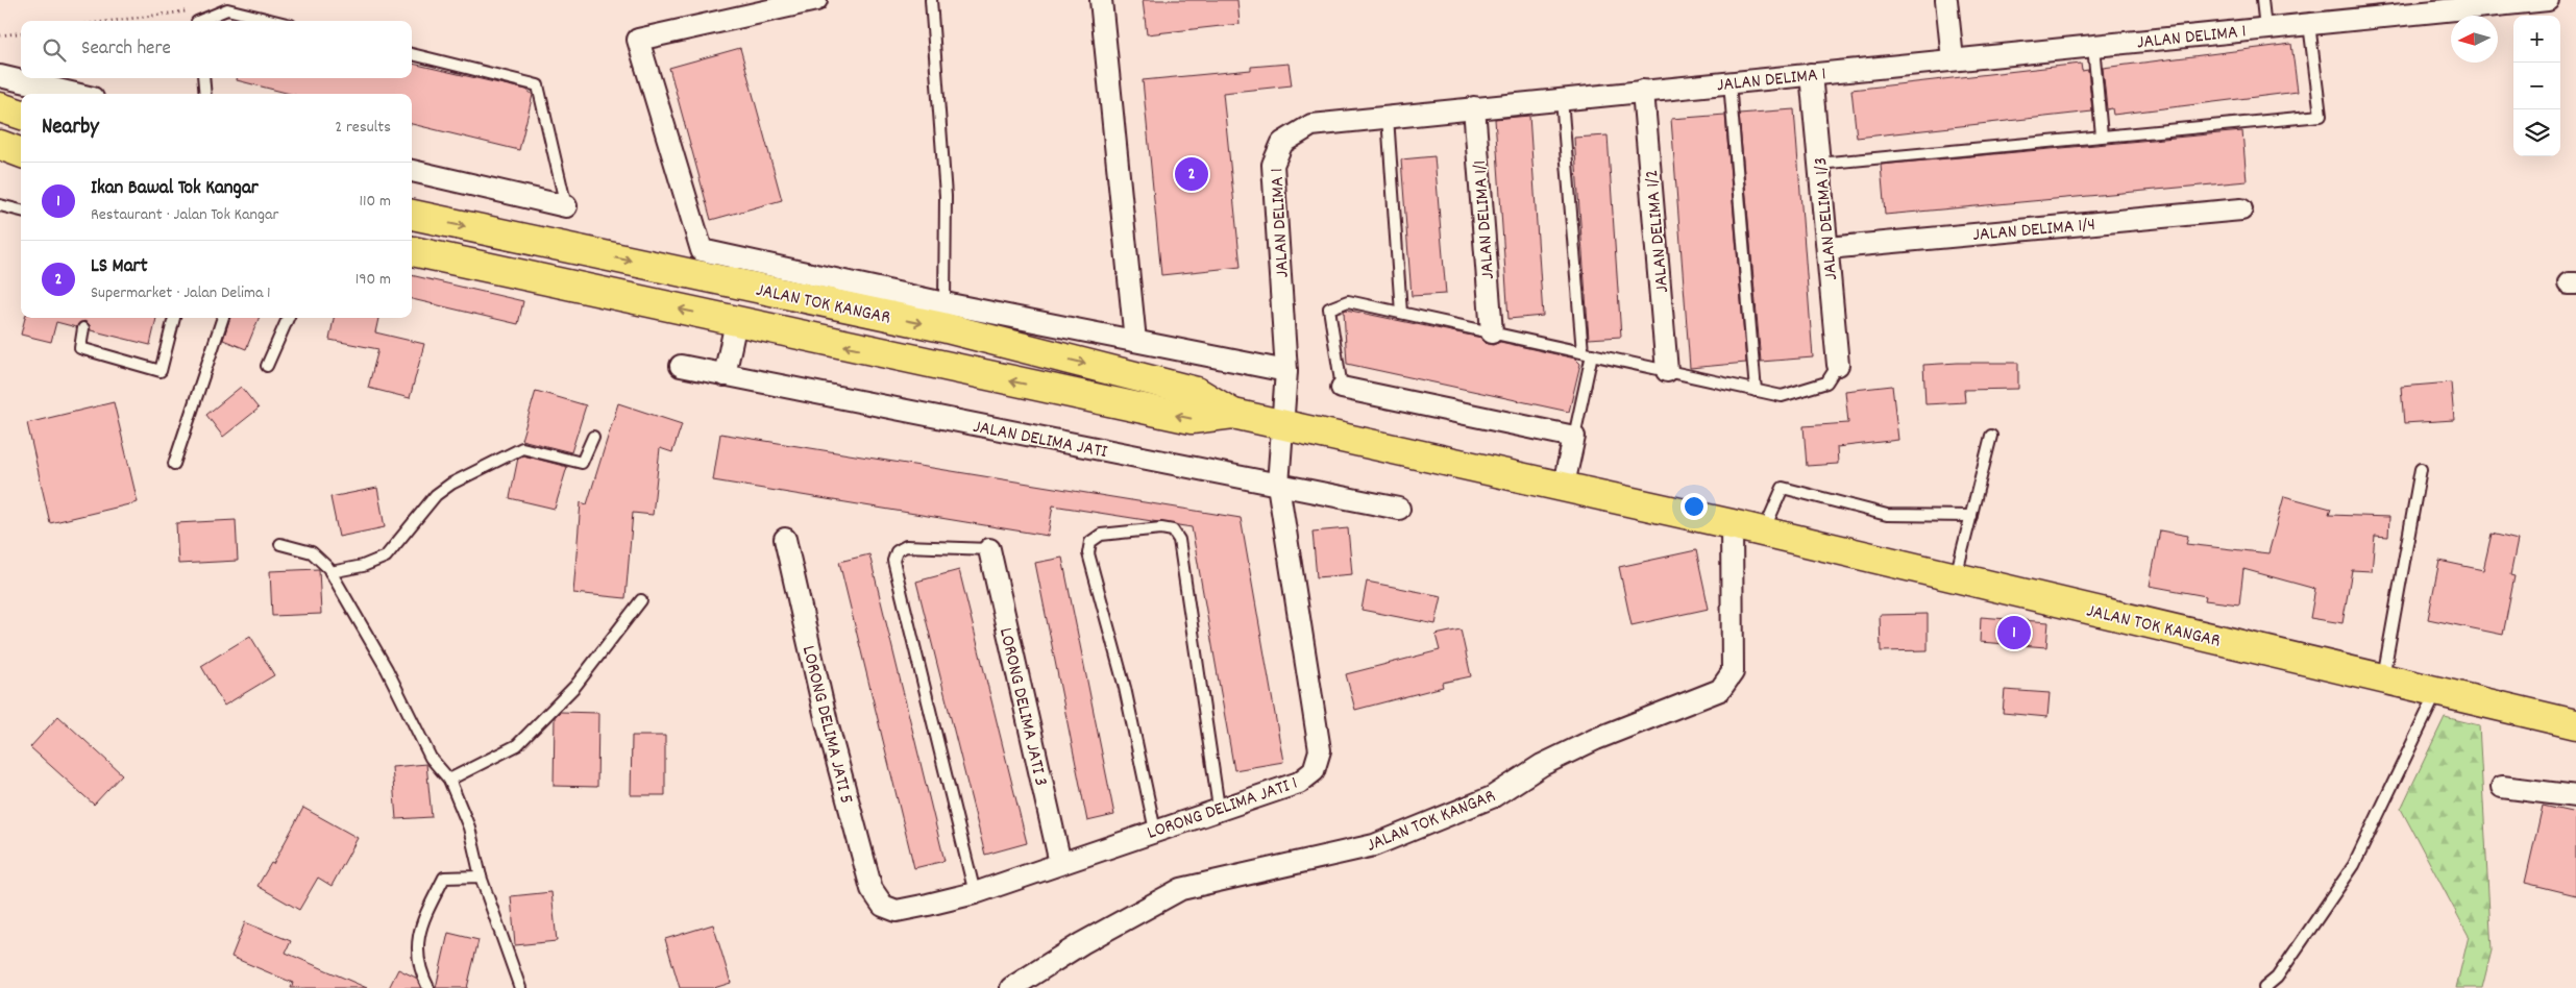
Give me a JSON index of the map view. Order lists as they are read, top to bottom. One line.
{"streets":{"main road":["JALAN TOK KANGAR"],"street":["JALAN DELIMA 1","JALAN DELIMA 1/3","JALAN DELIMA 1/1","JALAN DELIMA 1/4","JALAN DELIMA 1/2","JALAN DELIMA JATI","LORONG DELIMA JATI 3","LORONG DELIMA JATI 5","LORONG DELIMA JATI 1"]},"crossings":[["JALAN DELIMA 1","JALAN DELIMA 1/3"],["JALAN DELIMA 1","JALAN DELIMA 1/1"],["JALAN DELIMA 1","JALAN DELIMA 1/2"],["JALAN DELIMA 1","JALAN TOK KANGAR"],["JALAN DELIMA 1","LORONG DELIMA JATI 1"],["JALAN DELIMA 1/3","JALAN DELIMA 1/4"],["JALAN TOK KANGAR","LORONG DELIMA JATI 1"],["JALAN DELIMA JATI","LORONG DELIMA JATI 1"],["LORONG DELIMA JATI 3","LORONG DELIMA JATI 1"],["LORONG DELIMA JATI 5","LORONG DELIMA JATI 1"]],"north":"left","page":{"map_buttons":["+","−"],"search":"Search here","heading":["Nearby","2 results"],"pins":["2","1"],"list":[{"mark":"1","name":"Ikan Bawal Tok Kangar","note":"Restaurant · Jalan Tok Kangar","value":"110 m"},{"mark":"2","name":"LS Mart","note":"Supermarket · Jalan Delima 1","value":"190 m"}]}}
